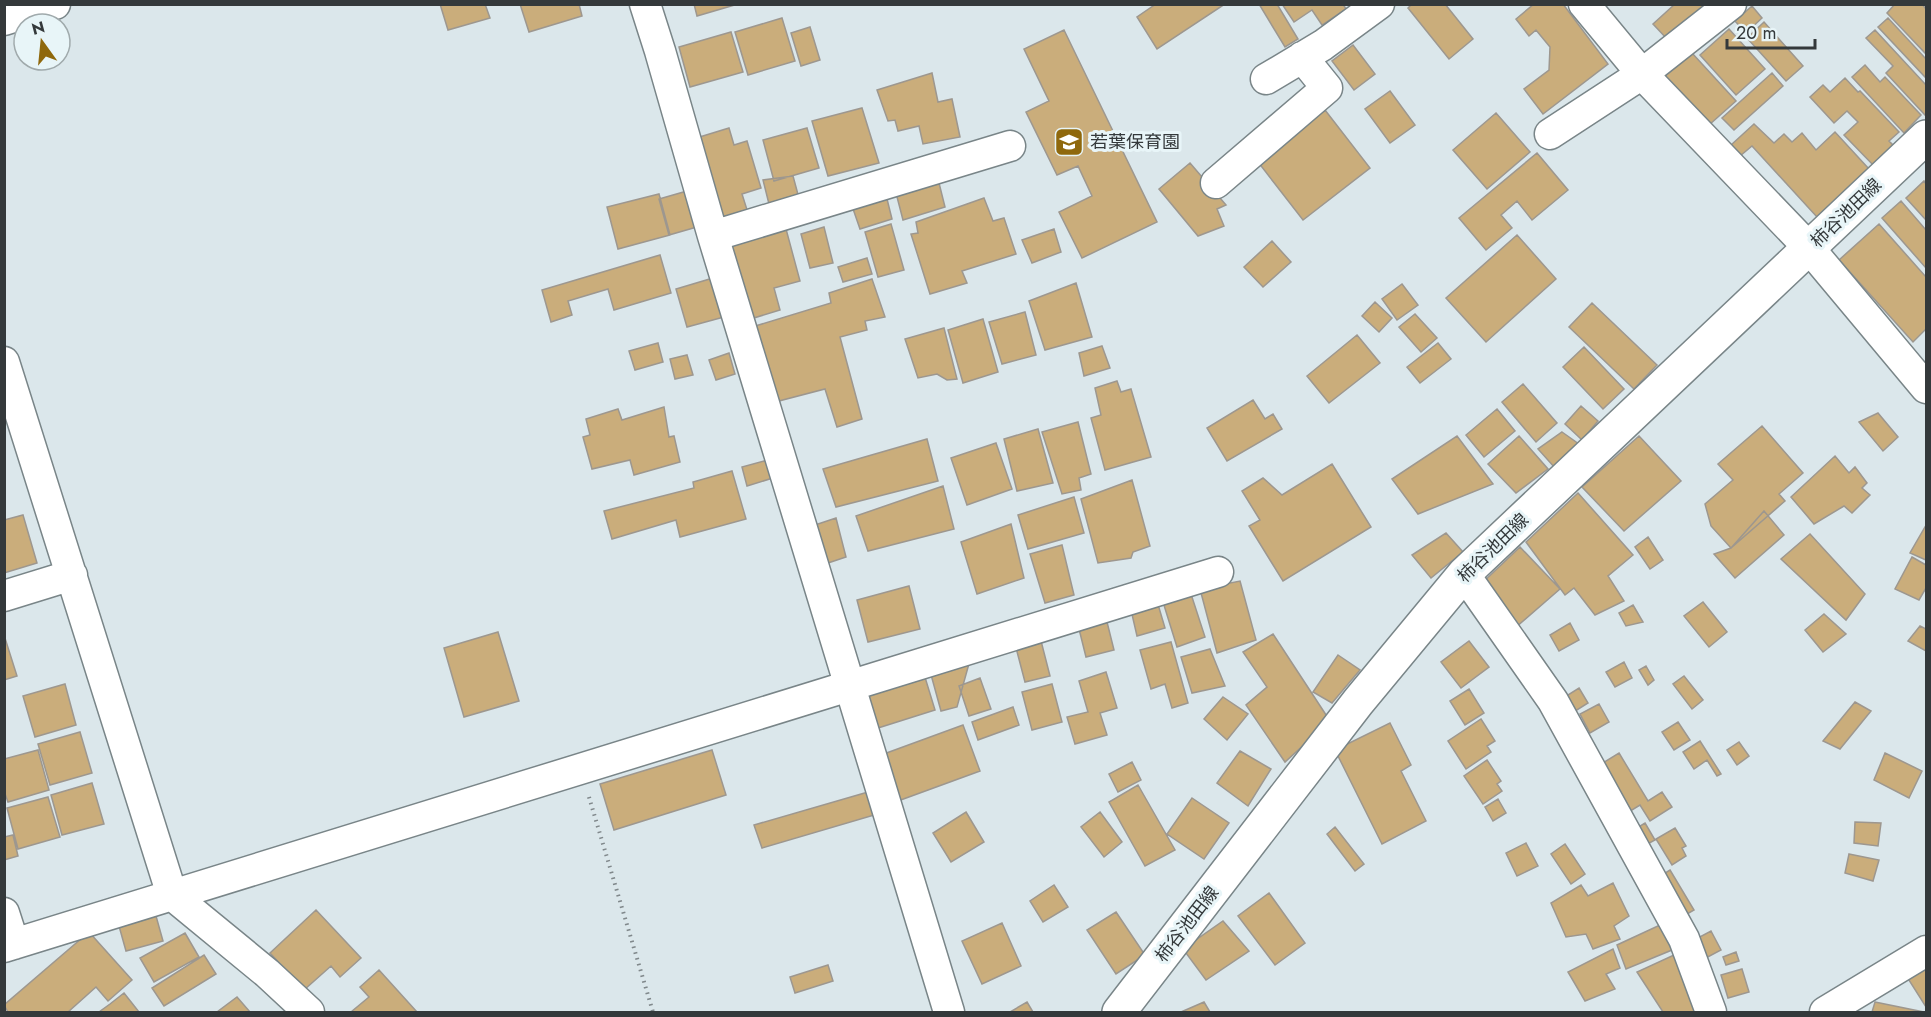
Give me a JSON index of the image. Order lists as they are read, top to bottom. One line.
{"streets":{"main road":["柿谷池田線"]},"places":{"school or university":["若葉保育園"]},"scale_bar":"20 m","north":"top"}
